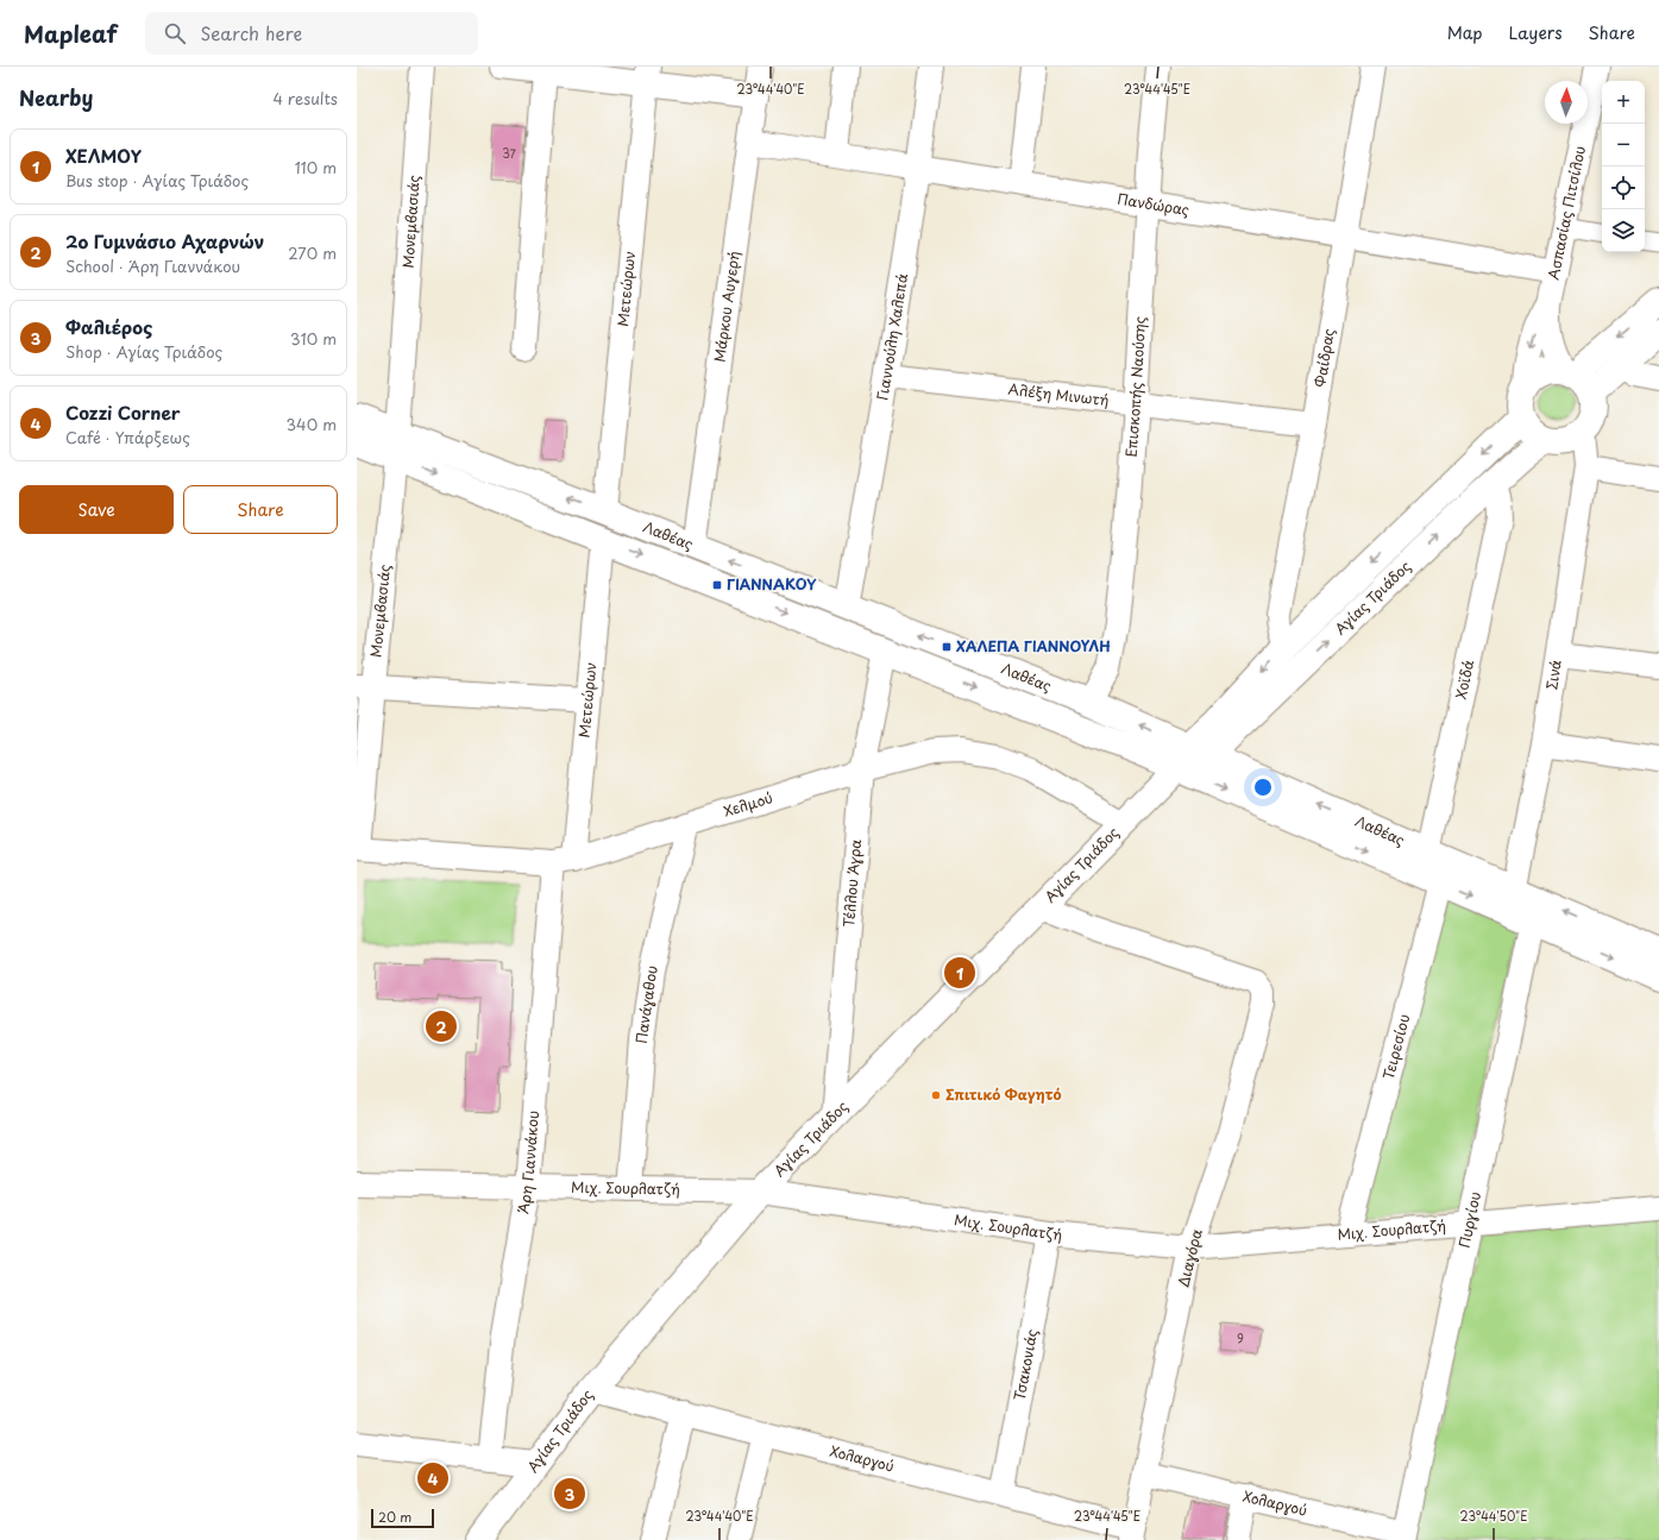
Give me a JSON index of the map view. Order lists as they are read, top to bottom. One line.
{"streets":{"street":["Πανδώρας","Ασπασίας Πιτσίλου","Μονεμβασιάς","Μετεώρων","Μάρκου Αυγερή","Γιαννούλη Χαλεπά","Φαίδρας","Επισκοπής Ναούσης","Αλέξη Μινωτή","Λαθέας","Αγίας Τριάδος","Σινά","Χοϊδά","Χελμού","Τέλλου Άγρα","Πανάγαθου","Τειρεσίου","Άρη Γιαννάκου","Μιχ. Σουρλατζή","Πυργίου","Διαγόρα","Τσακονιάς","Χολαργού"]},"crossings":[["Πανδώρας","Ασπασίας Πιτσίλου"],["Πανδώρας","Μάρκου Αυγερή"],["Πανδώρας","Γιαννούλη Χαλεπά"],["Πανδώρας","Φαίδρας"],["Πανδώρας","Επισκοπής Ναούσης"],["Ασπασίας Πιτσίλου","Αγίας Τριάδος"],["Ασπασίας Πιτσίλου","Σινά"],["Μονεμβασιάς","Λαθέας"],["Μονεμβασιάς","Χελμού"],["Μετεώρων","Λαθέας"],["Μετεώρων","Χελμού"],["Μετεώρων","Άρη Γιαννάκου"],["Μάρκου Αυγερή","Λαθέας"],["Γιαννούλη Χαλεπά","Αλέξη Μινωτή"],["Γιαννούλη Χαλεπά","Λαθέας"],["Φαίδρας","Αλέξη Μινωτή"],["Φαίδρας","Αγίας Τριάδος"],["Επισκοπής Ναούσης","Αλέξη Μινωτή"],["Επισκοπής Ναούσης","Λαθέας"],["Λαθέας","Αγίας Τριάδος"],["Λαθέας","Σινά"],["Λαθέας","Χοϊδά"],["Λαθέας","Τέλλου Άγρα"],["Λαθέας","Τειρεσίου"],["Λαθέας","Πυργίου"],["Αγίας Τριάδος","Σινά"],["Αγίας Τριάδος","Χοϊδά"],["Αγίας Τριάδος","Χελμού"],["Αγίας Τριάδος","Τέλλου Άγρα"],["Αγίας Τριάδος","Μιχ. Σουρλατζή"],["Αγίας Τριάδος","Διαγόρα"],["Αγίας Τριάδος","Χολαργού"],["Σινά","Πυργίου"],["Χοϊδά","Τειρεσίου"],["Χελμού","Τέλλου Άγρα"],["Χελμού","Πανάγαθου"],["Χελμού","Άρη Γιαννάκου"],["Πανάγαθου","Μιχ. Σουρλατζή"],["Τειρεσίου","Μιχ. Σουρλατζή"],["Άρη Γιαννάκου","Μιχ. Σουρλατζή"],["Μιχ. Σουρλατζή","Πυργίου"],["Μιχ. Σουρλατζή","Διαγόρα"],["Μιχ. Σουρλατζή","Τσακονιάς"],["Πυργίου","Χολαργού"],["Διαγόρα","Χολαργού"],["Τσακονιάς","Χολαργού"]],"places":{"transit":["ΓΙΑΝΝΑΚΟΥ","ΧΑΛΕΠΑ ΓΙΑΝΝΟΥΛΗ"],"other":["Σπιτικό Φαγητό"]},"house_numbers":["37","9"],"scale_bar":"20 m","north":"top","page":{"header":"Mapleaf","search":"Search here","nav":["Map","Layers","Share"],"heading":["Nearby","4 results"],"map_buttons":["+","−"],"list":[{"mark":"1","name":"ΧΕΛΜΟΥ","note":"Bus stop · Αγίας Τριάδος","value":"110 m"},{"mark":"2","name":"2ο Γυμνάσιο Αχαρνών","note":"School · Άρη Γιαννάκου","value":"270 m"},{"mark":"3","name":"Φαλιέρος","note":"Shop · Αγίας Τριάδος","value":"310 m"},{"mark":"4","name":"Cozzi Corner","note":"Café · Υπάρξεως","value":"340 m"}],"buttons":["Save","Share"],"pins":["1","2","4","3"],"scale":"20 m"},"coordinates":["23°44'40\"E","23°44'45\"E","23°44'50\"E"]}
